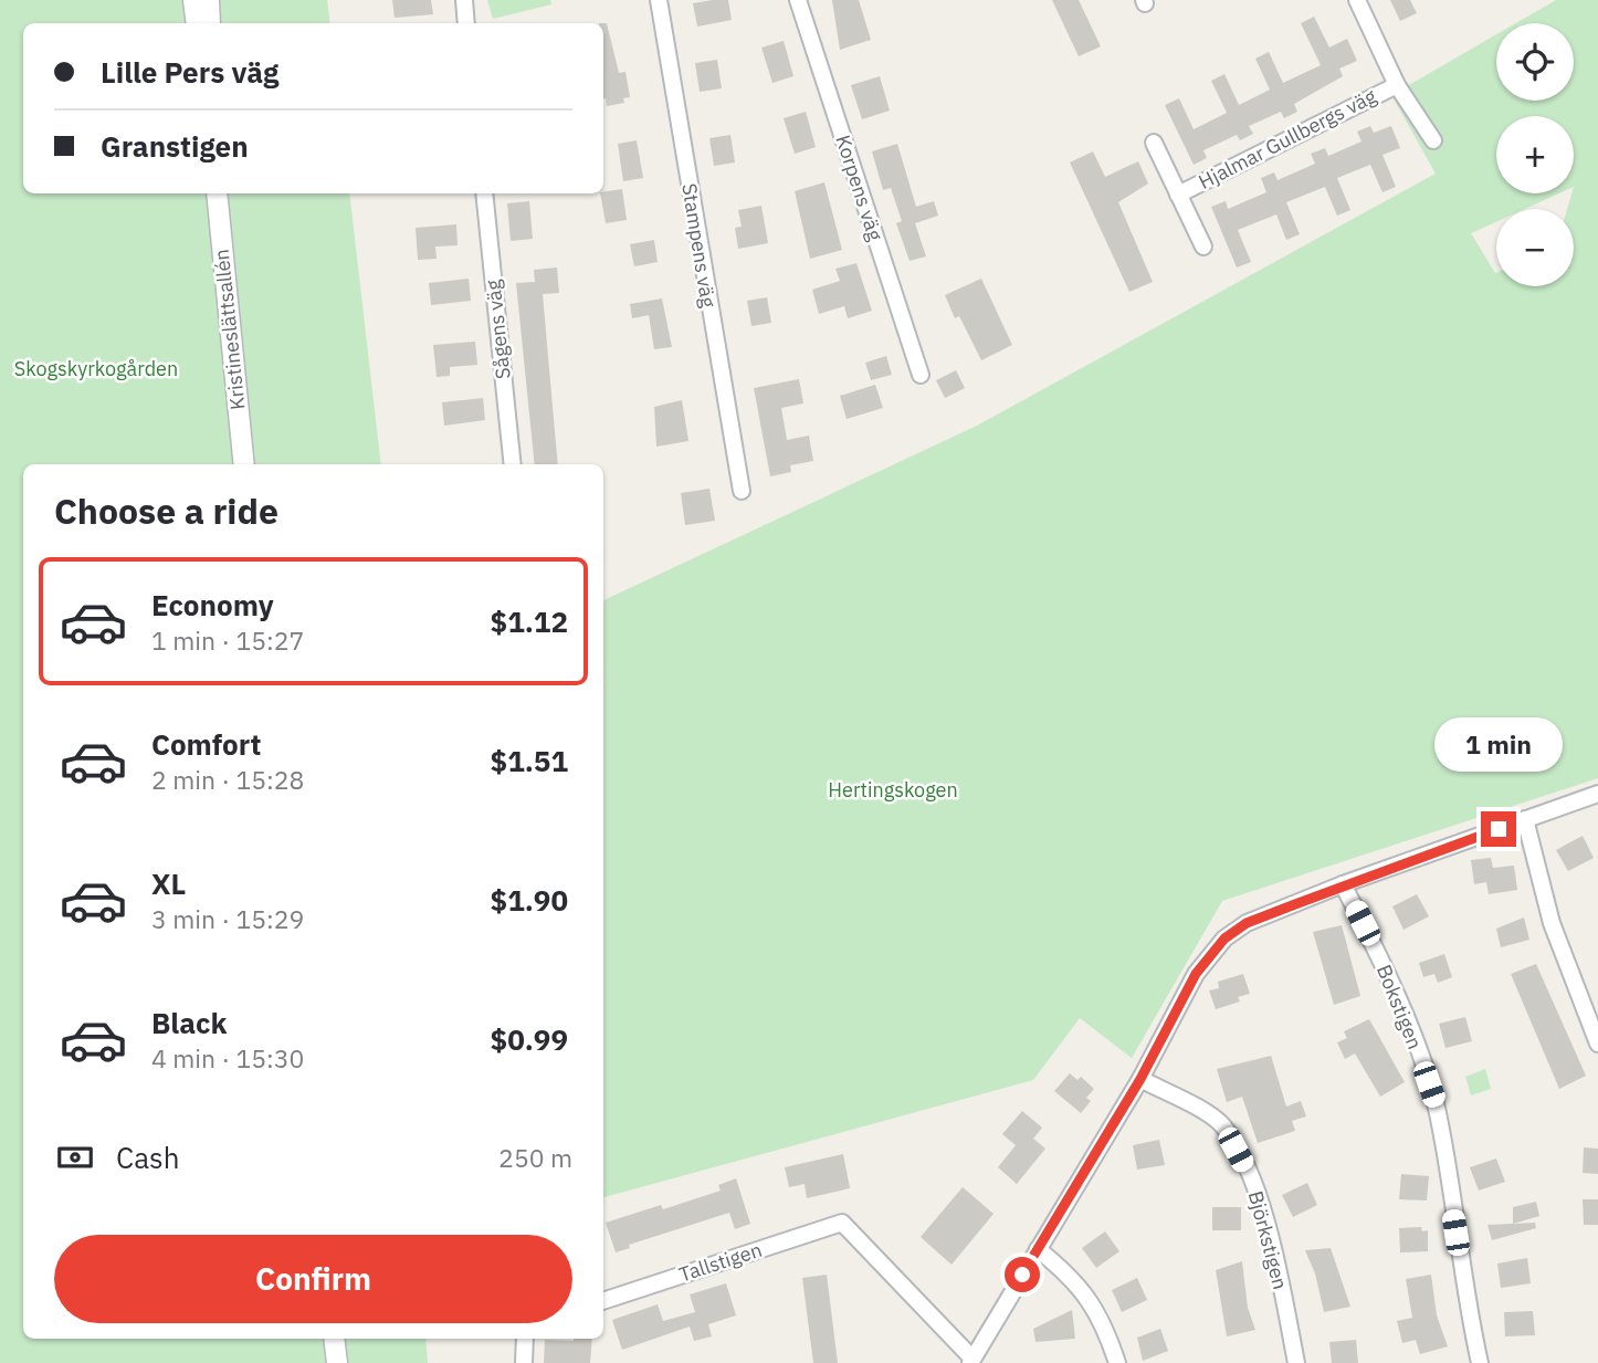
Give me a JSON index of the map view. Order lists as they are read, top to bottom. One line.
{"streets":{"street":["Hjalmar Gullbergs väg","Korpens väg","Stampens väg","Kristineslättsallén","Sågens väg","Bokstigen","Björkstigen","Tallstigen"]},"parks":["Skogskyrkogården","Hertingskogen"],"page":{"map_buttons":["+","−"],"banner":["Lille Pers väg","Granstigen"],"heading":"Choose a ride","list":[{"name":"Economy","note":"1 min · 15:27","value":"$1.12"},{"name":"Comfort","note":"2 min · 15:28","value":"$1.51"},{"name":"XL","note":"3 min · 15:29","value":"$1.90"},{"name":"Black","note":"4 min · 15:30","value":"$0.99"}],"bubble":"1 min","pay":["Cash","250 m"],"buttons":"Confirm"}}
